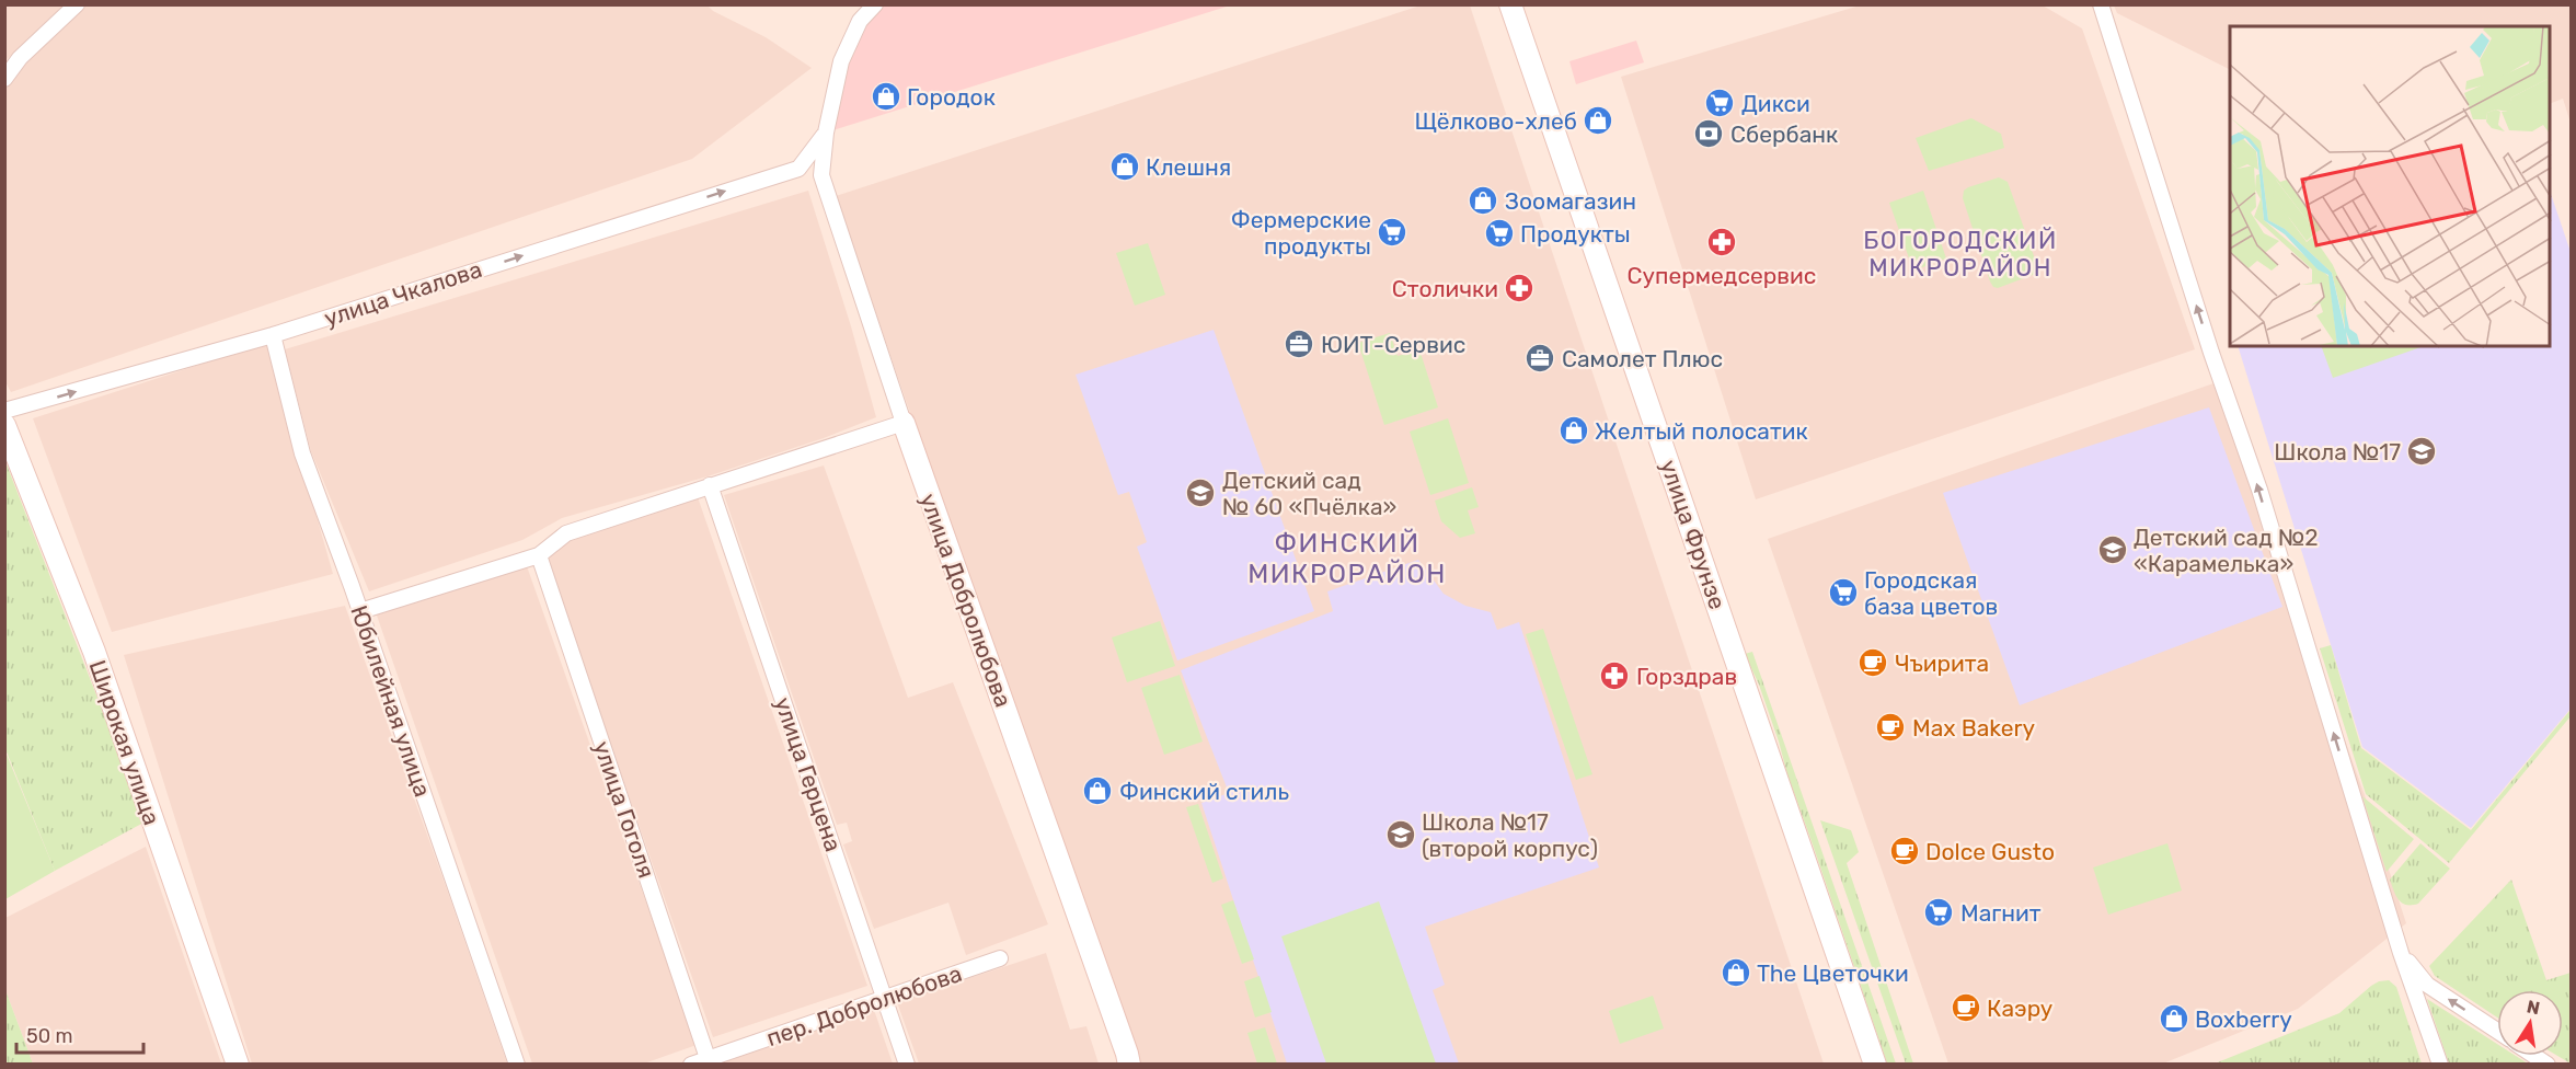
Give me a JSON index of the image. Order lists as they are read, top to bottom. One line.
{"streets":{"street":["улица Чкалова","улица Фрунзе","улица Добролюбова","Юбилейная улица","Широкая улица","улица Герцена","улица Гоголя","пер. Добролюбова"]},"crossings":[["улица Чкалова","улица Добролюбова"],["улица Чкалова","Юбилейная улица"],["улица Герцена","пер. Добролюбова"],["улица Гоголя","пер. Добролюбова"]],"one_way":["улица Чкалова"],"districts":["БОГОРОДСКИЙ МИКРОРАЙОН","ФИНСКИЙ МИКРОРАЙОН"],"places":{"shop":["Городок","Щёлково-хлеб","Клешня","Зоомагазин","Желтый полосатик","Финский стиль","The Цветочки","Boxberry"],"supermarket":["Дикси","Фермерские продукты","Продукты","Городская база цветов","Магнит"],"bank":["Сбербанк"],"pharmacy":["Супермедсервис","Столички","Горздрав"],"office":["ЮИТ-Сервис","Самолет Плюс"],"school or university":["Школа №17","Детский сад № 60 «Пчёлка»","Детский сад №2 «Карамелька»","Школа №17 (второй корпус)"],"cafe":["Чъирита","Max Bakery","Dolce Gusto","Каэру"]},"scale_bar":"50 m","north":"top"}
